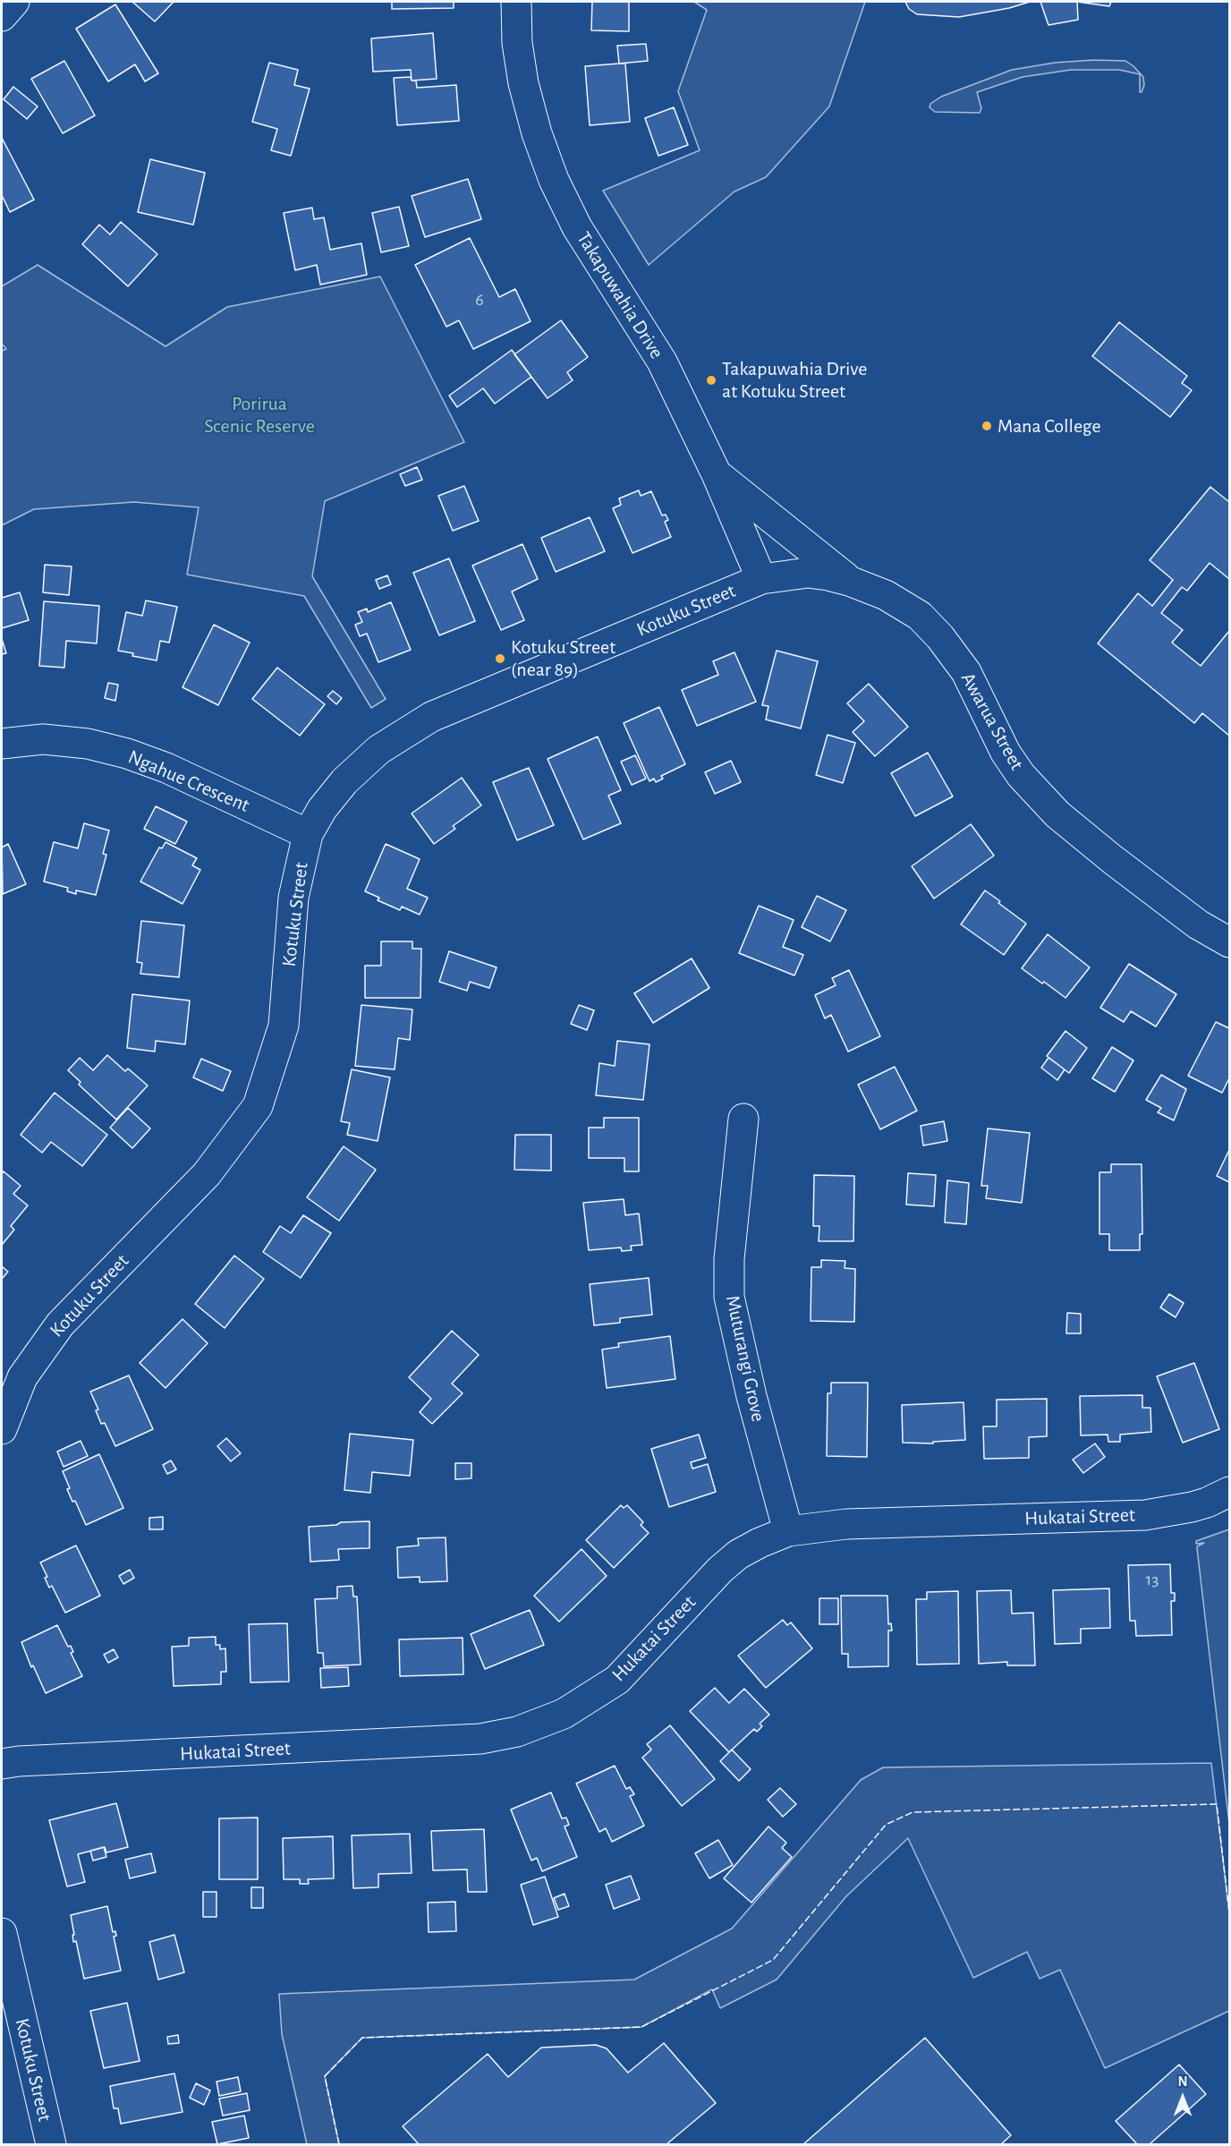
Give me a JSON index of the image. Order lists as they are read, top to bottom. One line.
{"streets":{"street":["Takapuwahia Drive","Kotuku Street","Awarua Street","Ngahue Crescent","Muturangi Grove","Hukatai Street"]},"crossings":[["Takapuwahia Drive","Kotuku Street"],["Takapuwahia Drive","Awarua Street"],["Kotuku Street","Awarua Street"],["Kotuku Street","Ngahue Crescent"],["Muturangi Grove","Hukatai Street"]],"parks":["Porirua Scenic Reserve"],"places":["Takapuwahia Drive at Kotuku Street","Mana College","Kotuku Street (near 89)"],"house_numbers":["6","13"],"north":"top"}
